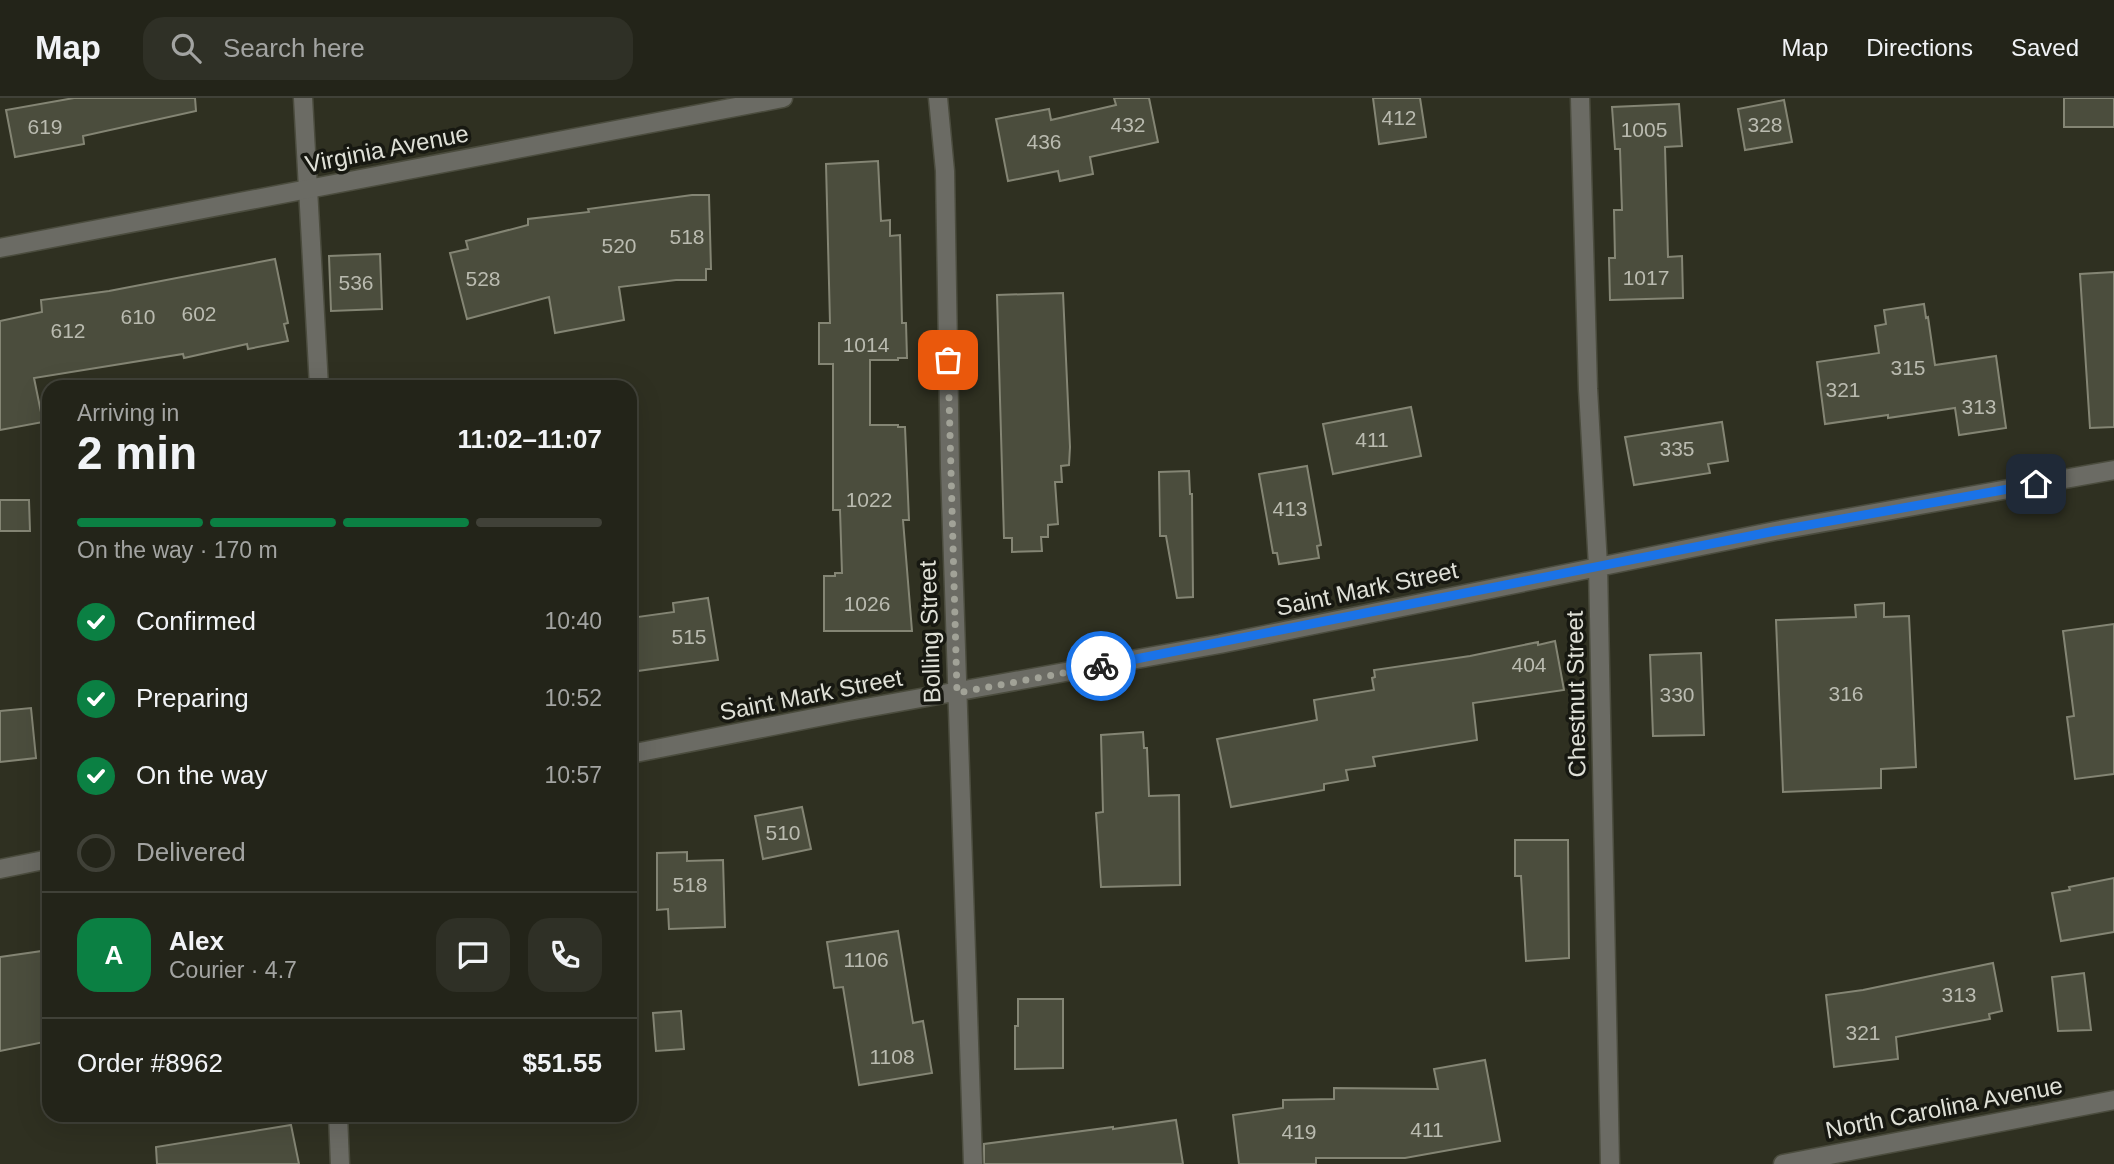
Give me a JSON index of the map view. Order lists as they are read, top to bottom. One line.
{"streets":{"street":["Virginia Avenue","Saint Mark Street","Bolling Street","Chestnut Street","North Carolina Avenue"]},"crossings":[["Saint Mark Street","Bolling Street"],["Saint Mark Street","Chestnut Street"]],"house_numbers":["412","432","328","619","1005","436","518","520","1017","528","536","602","610","612","1014","315","321","313","411","335","1022","413","1026","515","404","316","330","510","518","1106","313","321","1108","411","419"],"page":{"header":"Map","search":"Search here","nav":["Map","Directions","Saved"],"heading":["2 min","Arriving in","11:02–11:07"],"panel":["Alex","Courier · 4.7","Order #8962","$51.55"],"bar":"On the way · 170 m","list":[["Confirmed","10:40"],["Preparing","10:52"],["On the way","10:57"],"Delivered"],"round":"A"}}
